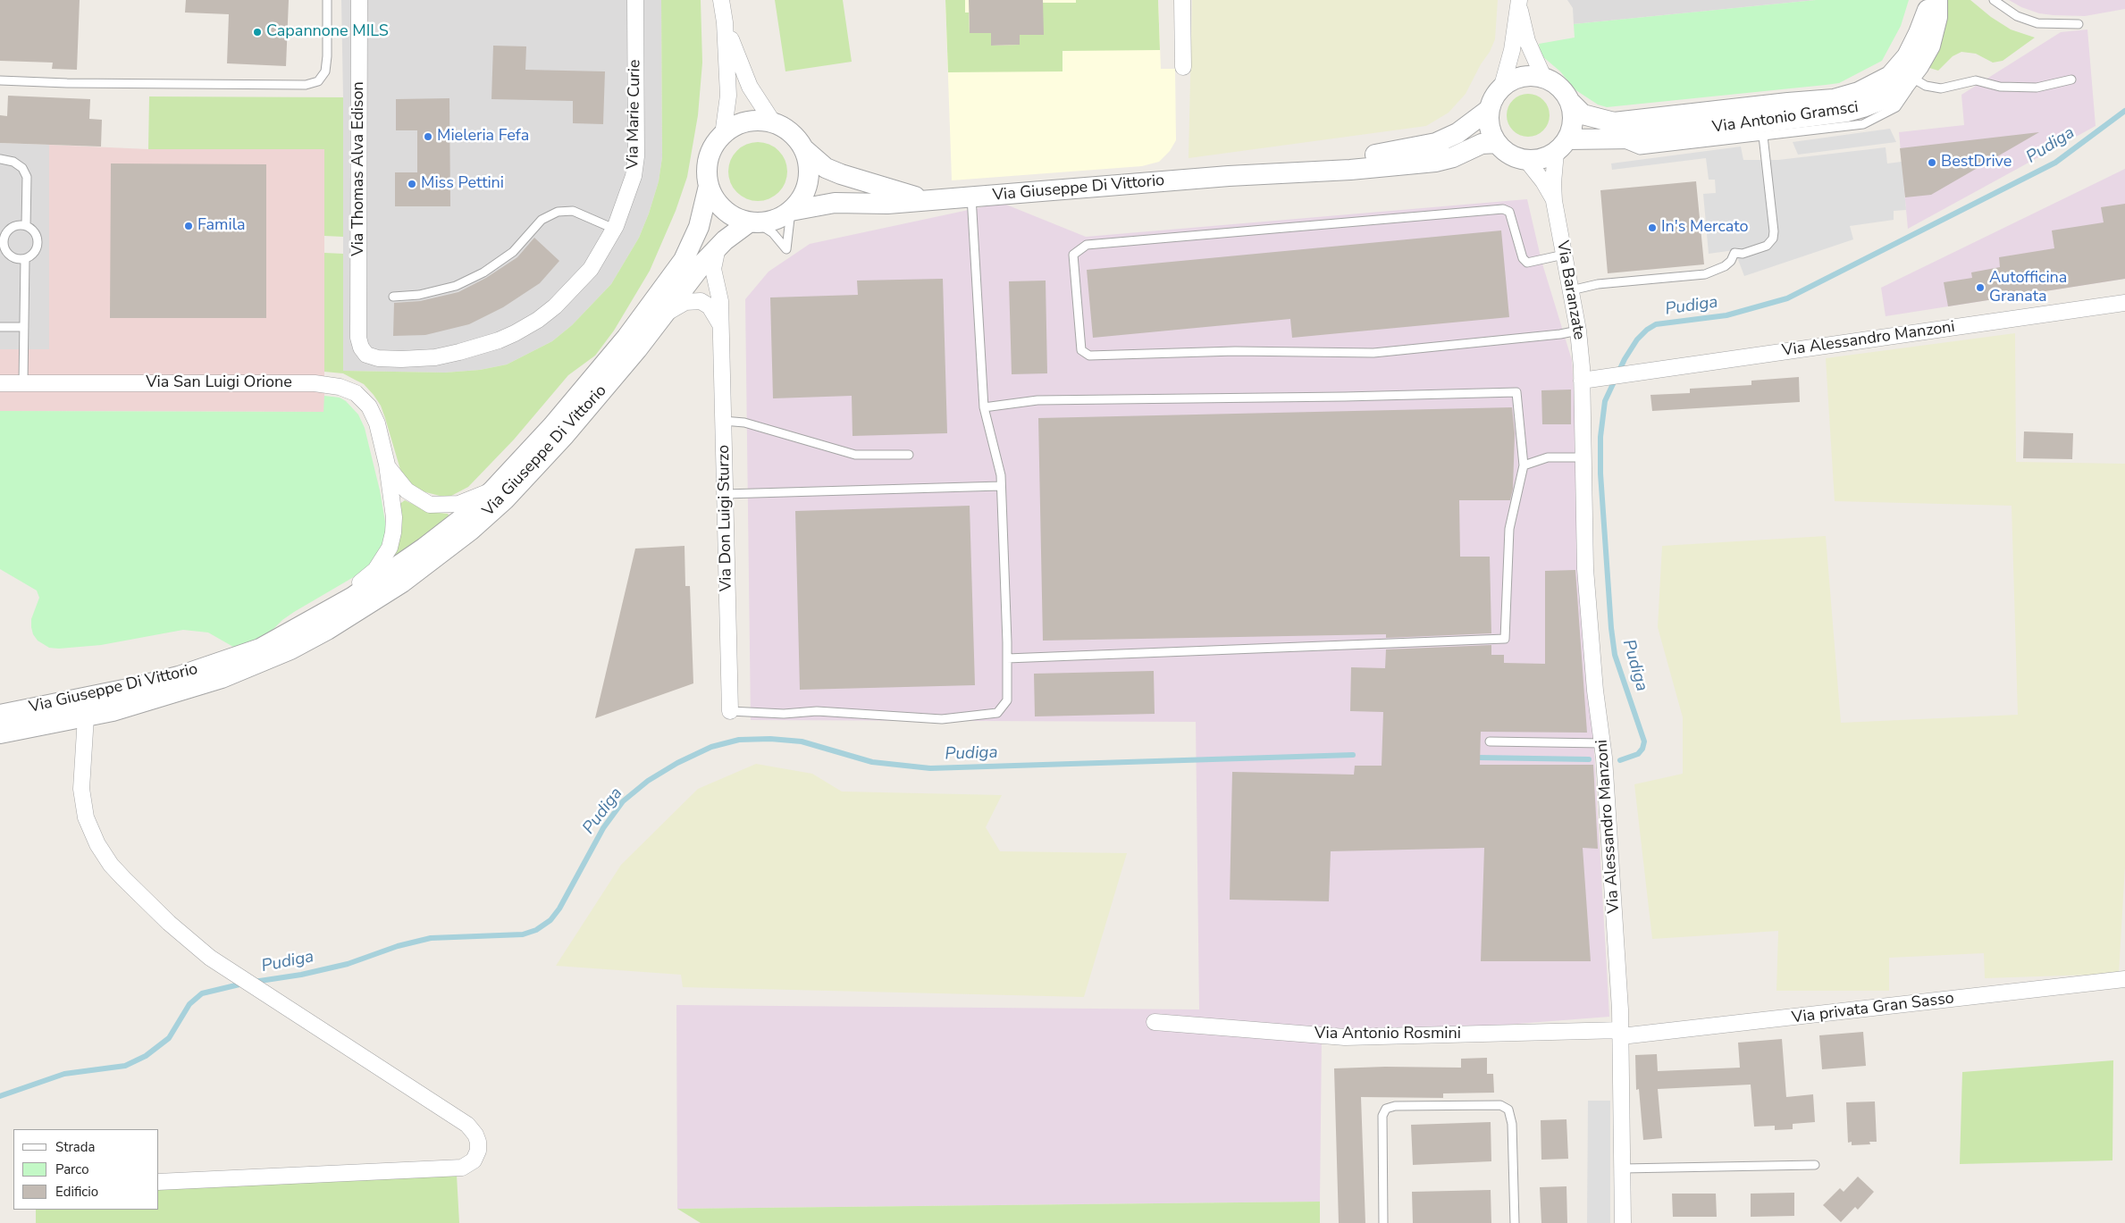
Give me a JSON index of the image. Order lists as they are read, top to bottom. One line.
{"streets":{"street":["Via Marie Curie","Via Antonio Gramsci","Via Thomas Alva Edison","Via Giuseppe Di Vittorio","Via Baranzate","Via Alessandro Manzoni","Via San Luigi Orione","Via Don Luigi Sturzo","Via privata Gran Sasso","Via Antonio Rosmini"]},"crossings":[["Via Marie Curie","Via Thomas Alva Edison"],["Via Antonio Gramsci","Via Giuseppe Di Vittorio"],["Via Antonio Gramsci","Via Baranzate"],["Via Giuseppe Di Vittorio","Via Baranzate"],["Via Giuseppe Di Vittorio","Via San Luigi Orione"],["Via Giuseppe Di Vittorio","Via Don Luigi Sturzo"],["Via Baranzate","Via Alessandro Manzoni"],["Via Alessandro Manzoni","Via privata Gran Sasso"],["Via Alessandro Manzoni","Via Antonio Rosmini"],["Via privata Gran Sasso","Via Antonio Rosmini"]],"water":["Pudiga"],"places":["Capannone MILS","Mieleria Fefa","BestDrive","Miss Pettini","Famila","In's Mercato","Autofficina Granata"],"legend":["Strada","Parco","Edificio"]}
